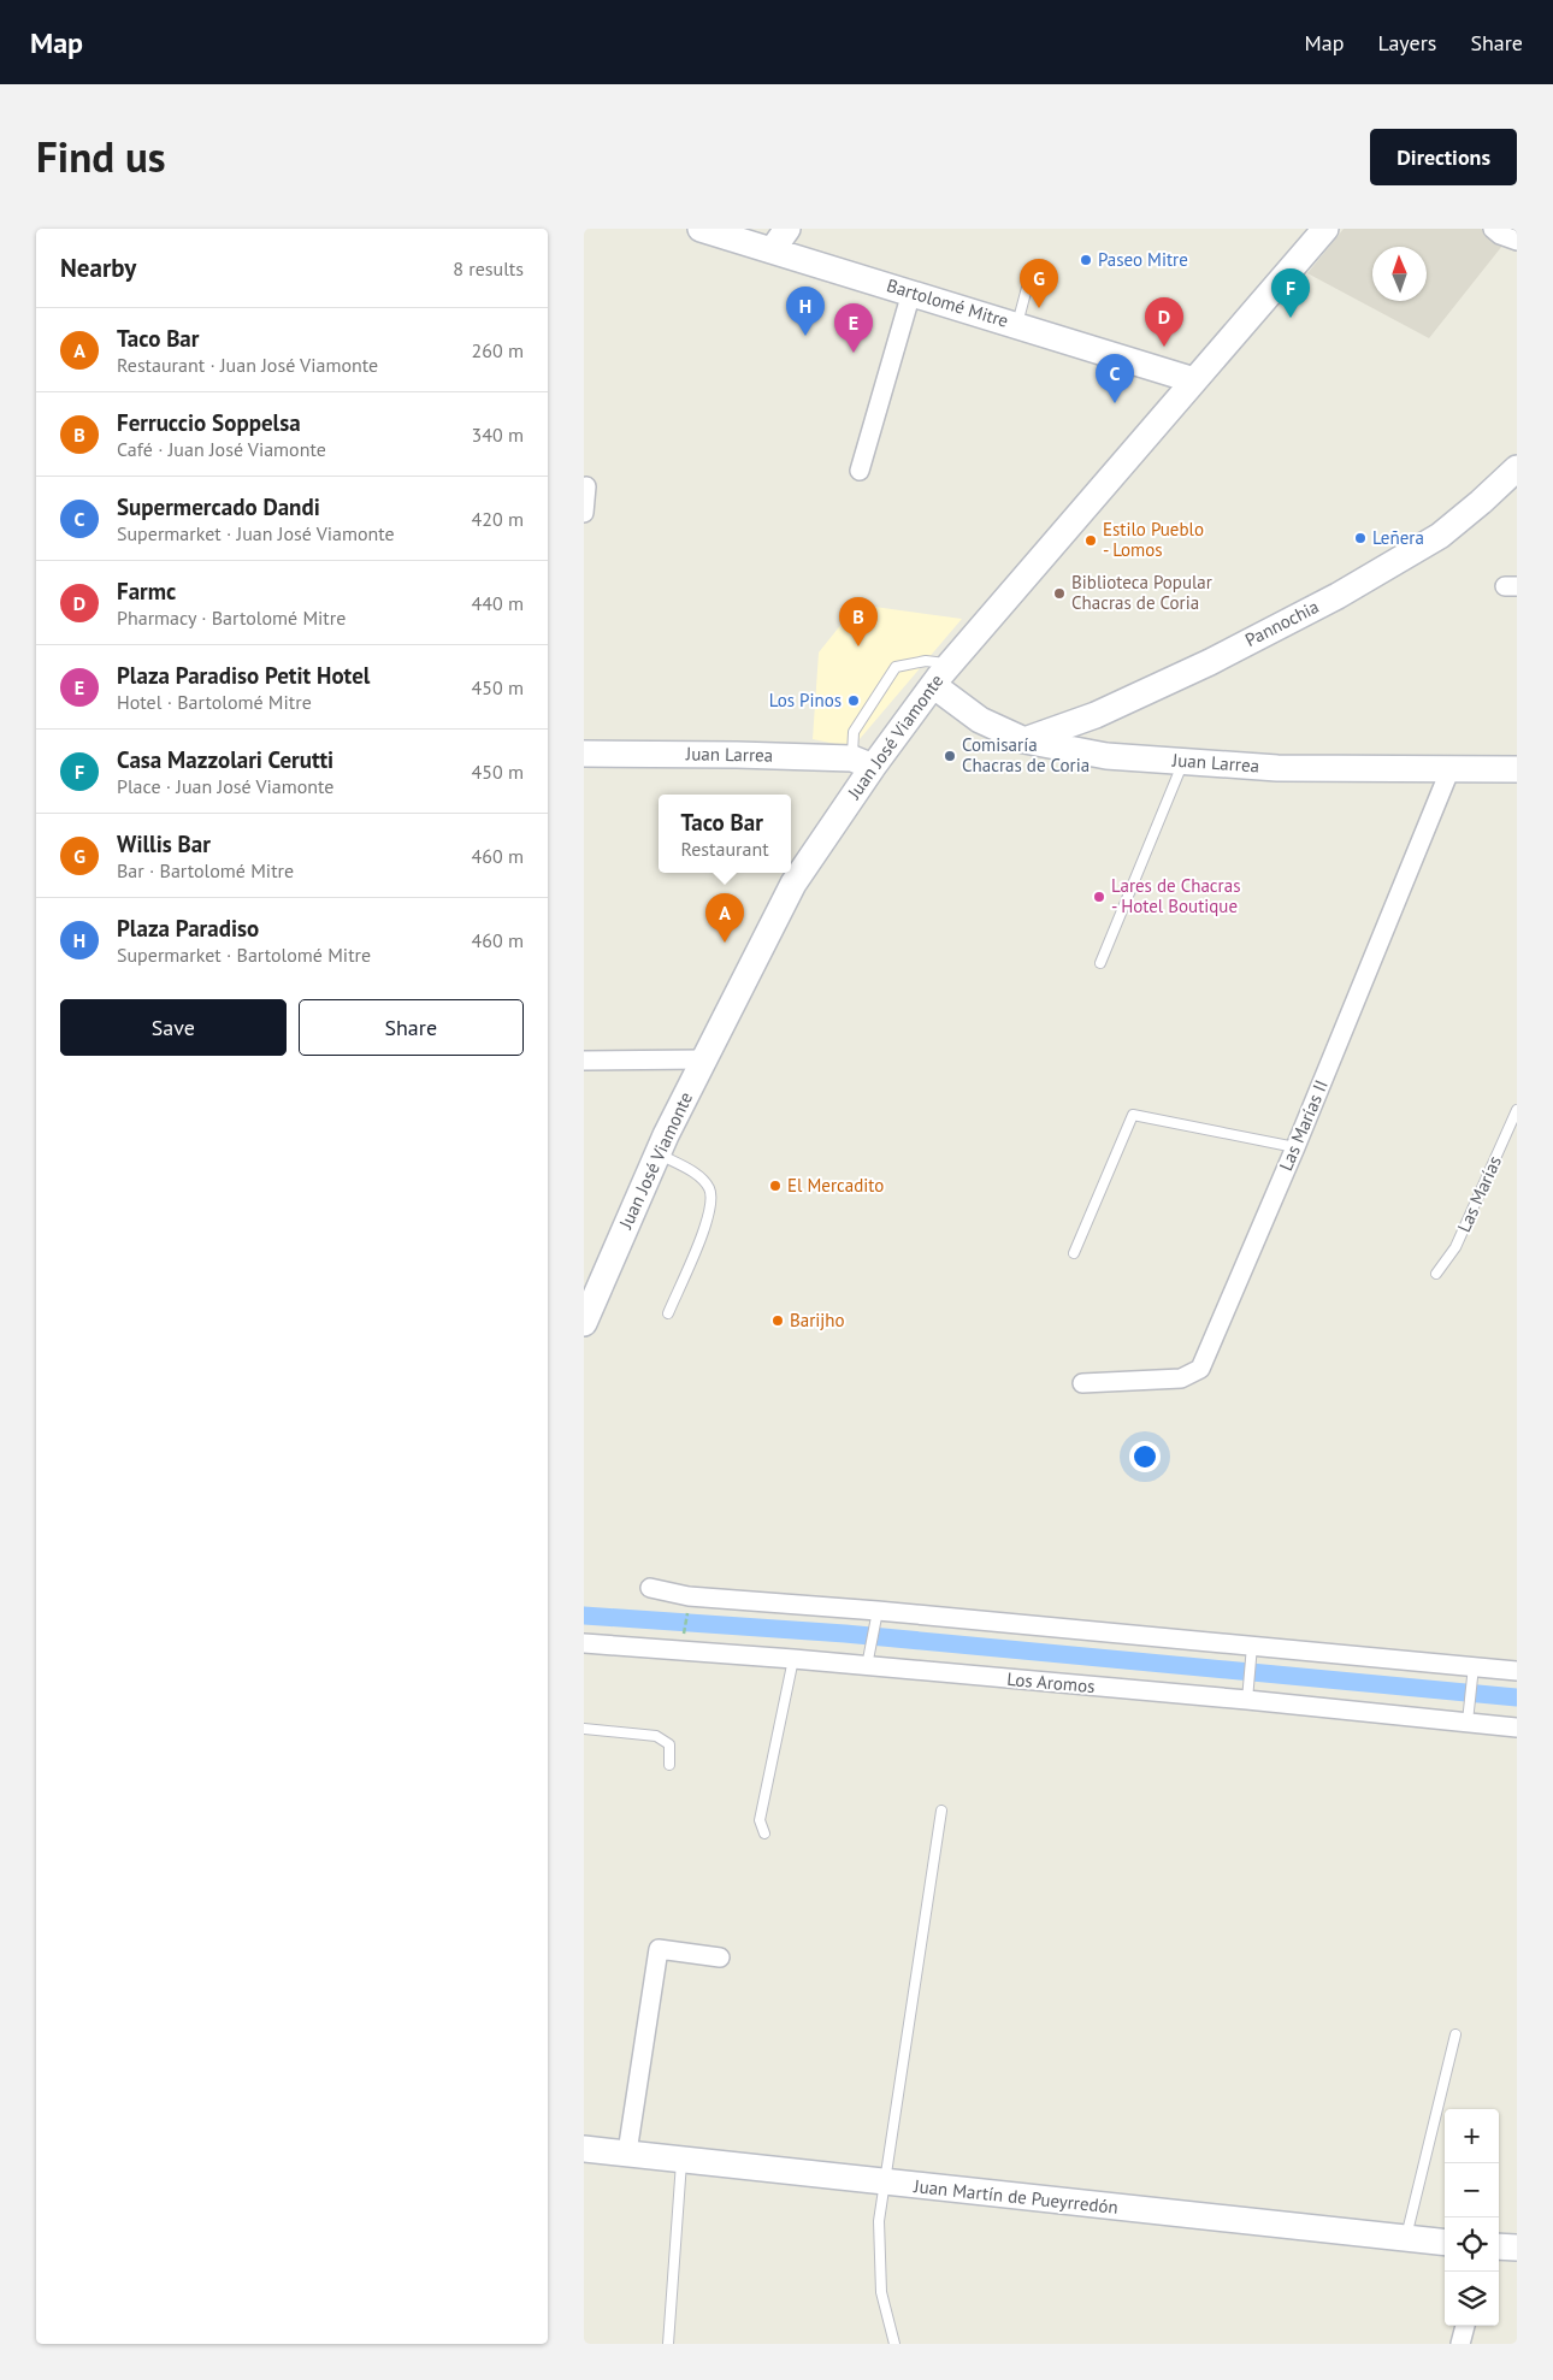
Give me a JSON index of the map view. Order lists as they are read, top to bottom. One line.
{"streets":{"main road":["Bartolomé Mitre","Pannochia","Juan José Viamonte","Juan Larrea","Juan Martín de Pueyrredón"],"street":["Las Marías II","Los Aromos"],"lane":["Las Marías"]},"crossings":[["Bartolomé Mitre","Juan José Viamonte"],["Pannochia","Juan Larrea"],["Juan José Viamonte","Juan Larrea"],["Juan Larrea","Las Marías II"]],"places":["Paseo Mitre","Leñera","Estilo Pueblo - Lomos","Biblioteca Popular Chacras de Coria","Los Pinos","Comisaría Chacras de Coria","Lares de Chacras - Hotel Boutique","El Mercadito","Barijho"],"north":"top","page":{"header":"Map","nav":["Map","Layers","Share"],"title":"Find us","buttons":["Directions",["Save","Share"]],"heading":["Nearby","8 results"],"pins":["G","F","H","D","E","C","B","A"],"list":[{"mark":"A","name":"Taco Bar","note":"Restaurant · Juan José Viamonte","value":"260 m"},{"mark":"B","name":"Ferruccio Soppelsa","note":"Café · Juan José Viamonte","value":"340 m"},{"mark":"C","name":"Supermercado Dandi","note":"Supermarket · Juan José Viamonte","value":"420 m"},{"mark":"D","name":"Farmc","note":"Pharmacy · Bartolomé Mitre","value":"440 m"},{"mark":"E","name":"Plaza Paradiso Petit Hotel","note":"Hotel · Bartolomé Mitre","value":"450 m"},{"mark":"F","name":"Casa Mazzolari Cerutti","note":"Place · Juan José Viamonte","value":"450 m"},{"mark":"G","name":"Willis Bar","note":"Bar · Bartolomé Mitre","value":"460 m"},{"mark":"H","name":"Plaza Paradiso","note":"Supermarket · Bartolomé Mitre","value":"460 m"}],"popup":["Taco Bar","Restaurant"],"map_buttons":["+","−"]}}
